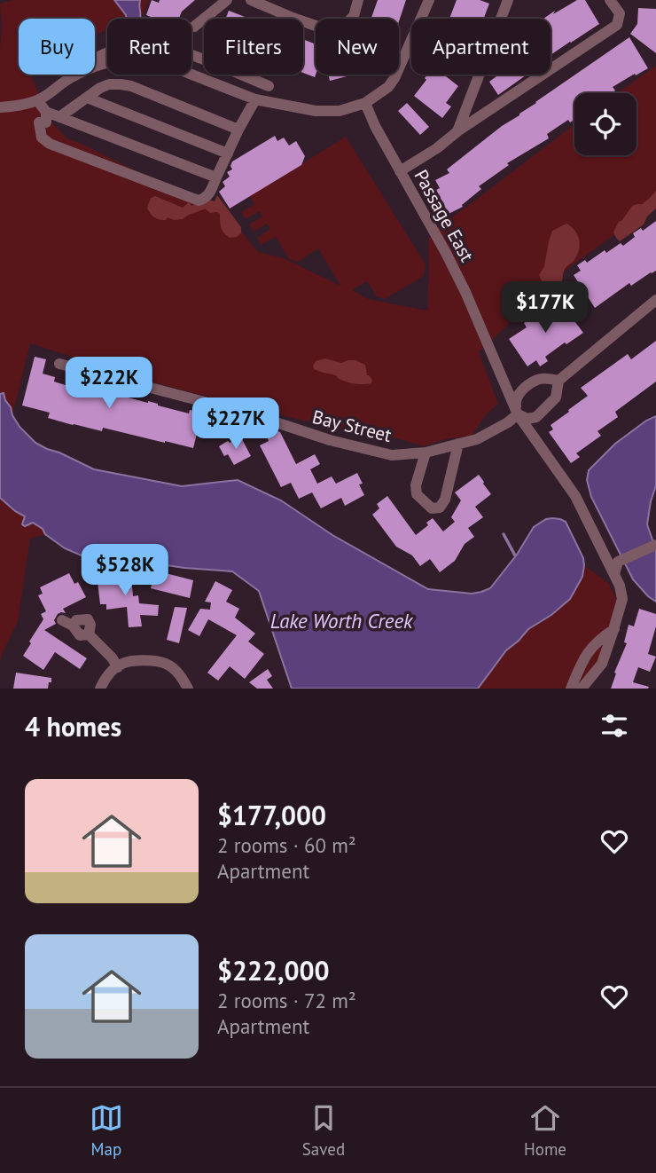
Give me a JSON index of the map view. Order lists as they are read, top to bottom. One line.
{"streets":{"street":["Passage East","Bay Street"]},"crossings":[["Passage East","Bay Street"]],"water":["Lake Worth Creek"],"page":{"chip":["Buy","Rent","Filters","New","Apartment"],"price":["$177K","$222K","$227K","$528K"],"heading":"4 homes","list":[{"name":"$177,000","note":"2 rooms · 60 m² · Apartment"},{"name":"$222,000","note":"2 rooms · 72 m² · Apartment"}],"tabs":["Map","Saved","Home"]}}
